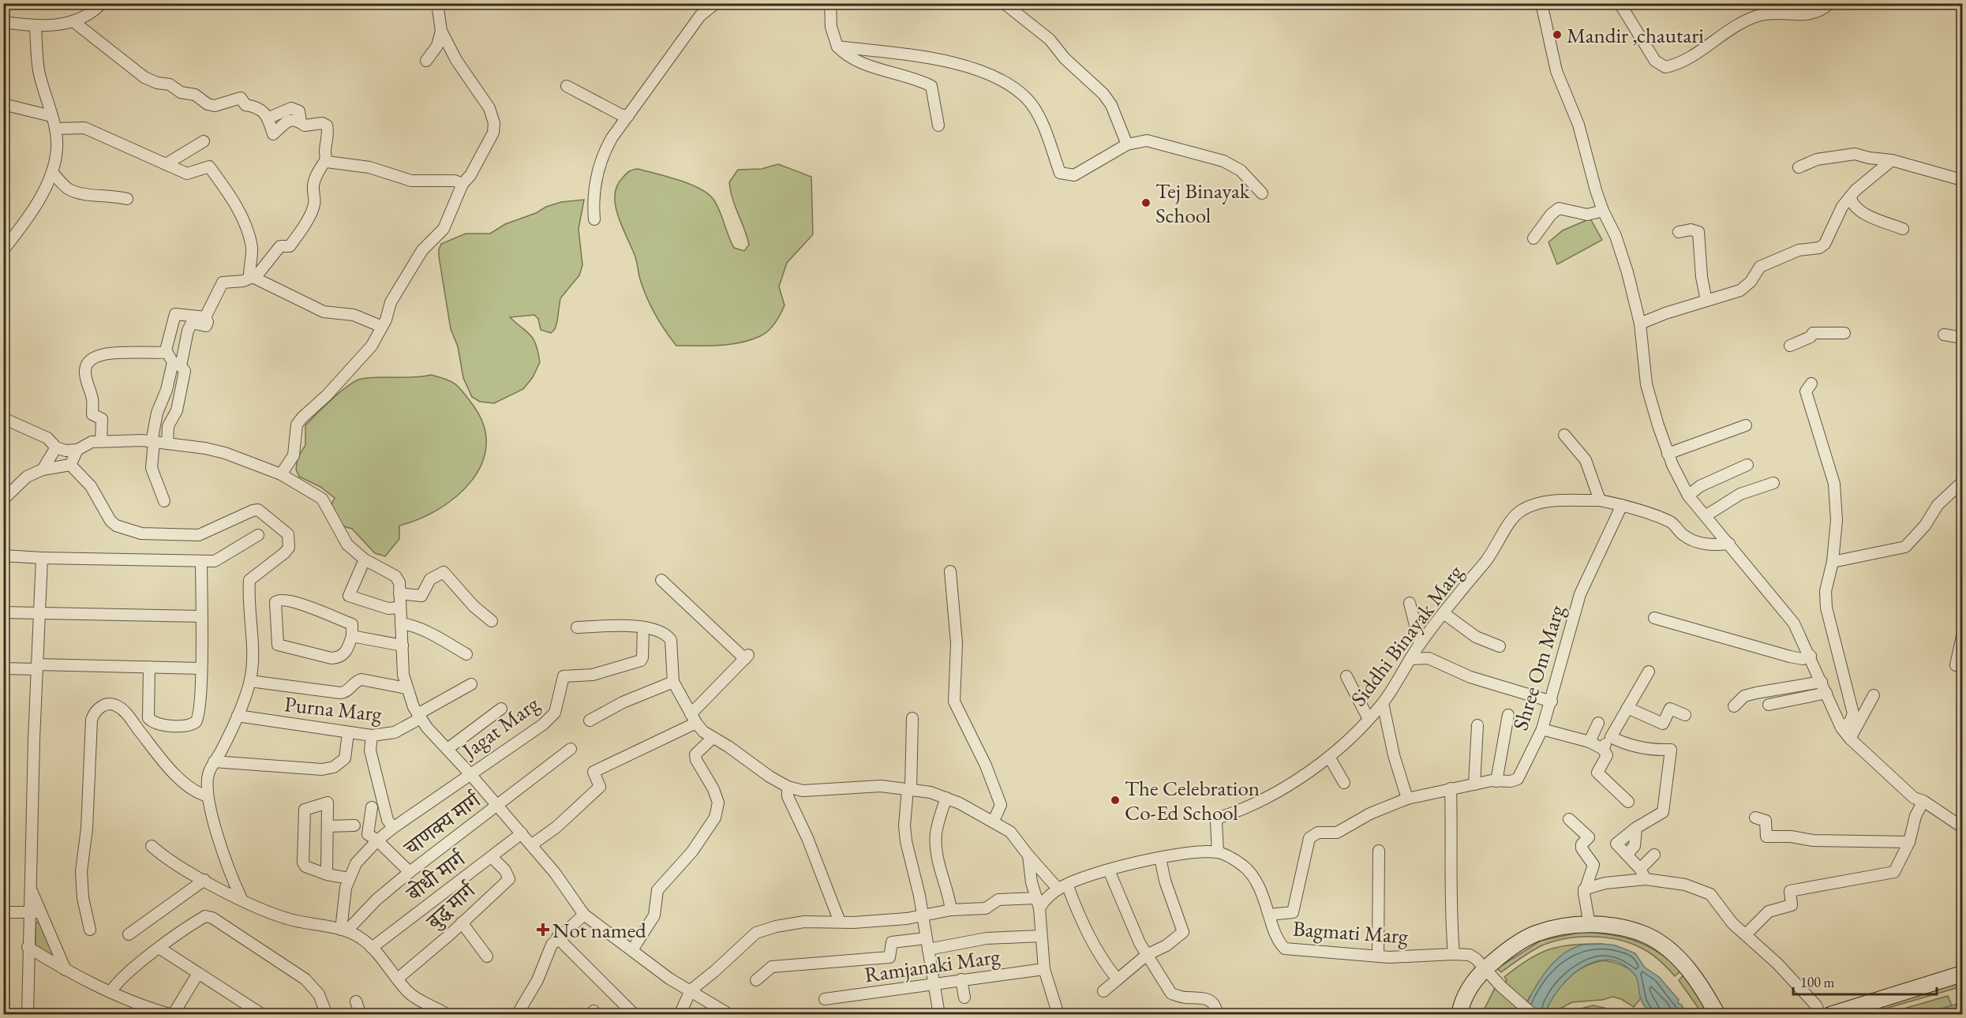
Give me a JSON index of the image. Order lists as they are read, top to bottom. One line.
{"streets":{"street":["Siddhi Binayak Marg","Shree Om Marg","Purna Marg","Jagat Marg","चाणक्य मार्ग","बोधी मार्ग","बुद्ध मार्ग","Bagmati Marg","Ramjanaki Marg"]},"crossings":[["Siddhi Binayak Marg","Shree Om Marg"],["Siddhi Binayak Marg","Bagmati Marg"],["Shree Om Marg","Bagmati Marg"],["Jagat Marg","चाणक्य मार्ग"],["बोधी मार्ग","बुद्ध मार्ग"]],"places":{"other":["Mandir ,chautari","Tej Binayak School","The Celebration Co-Ed School"],"health":["Not named"]},"scale_bar":"100 m"}
